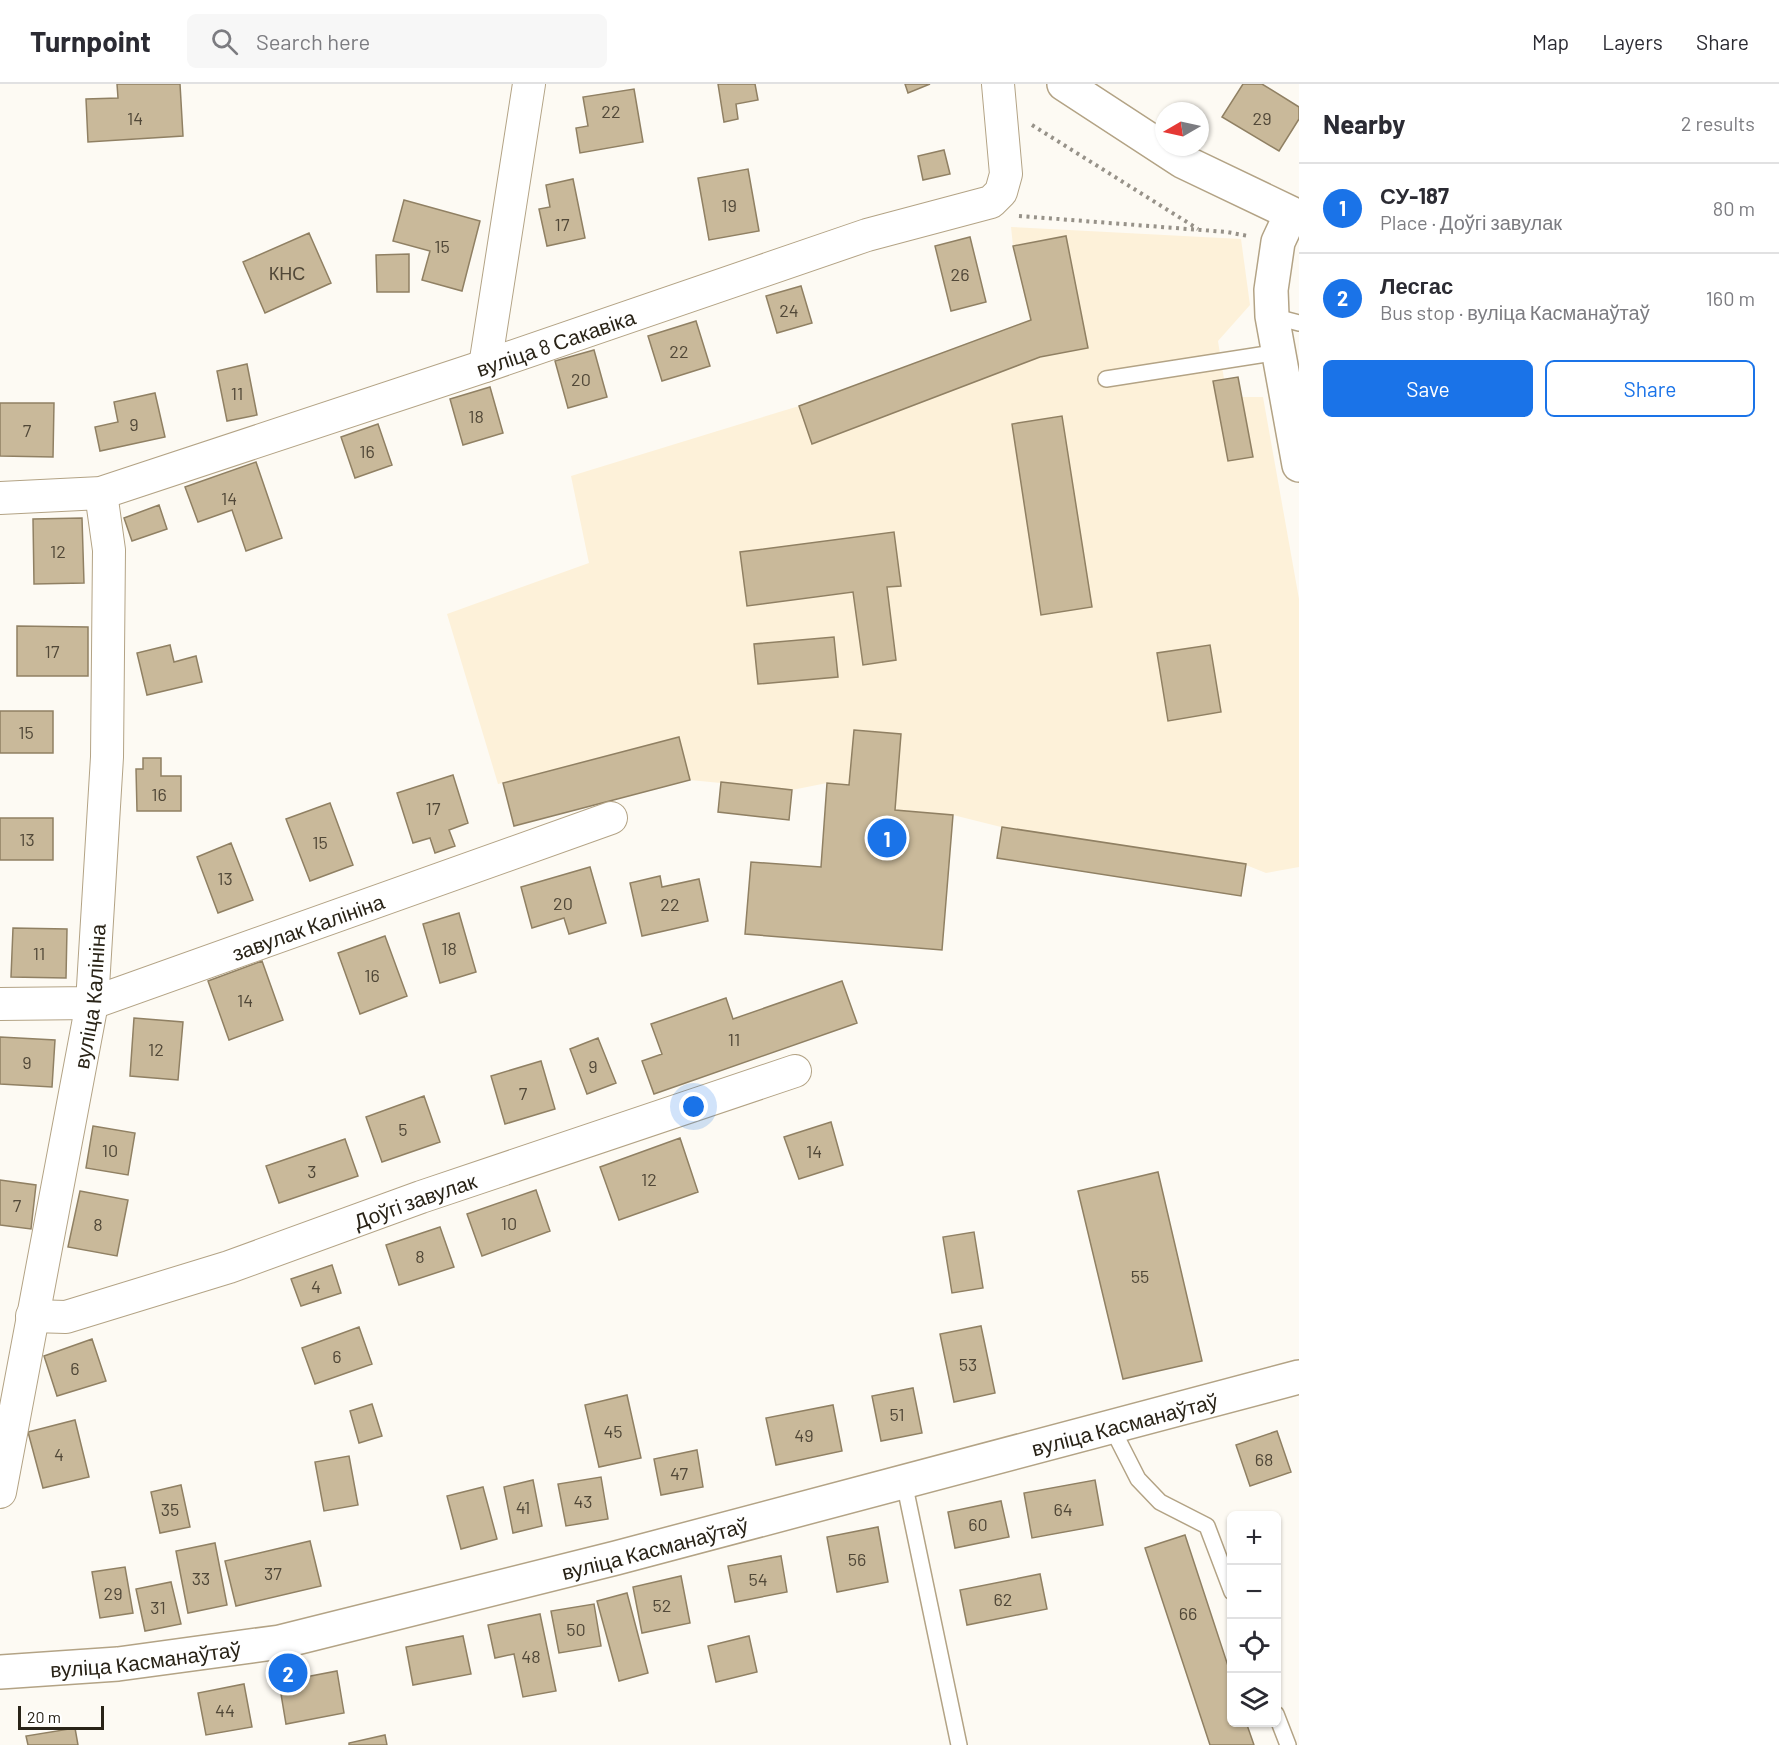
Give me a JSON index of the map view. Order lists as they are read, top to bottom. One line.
{"streets":{"main road":["вуліца Касманаўтаў"],"street":["вуліца 8 Сакавіка","завулак Калініна","вуліца Калініна","Доўгі завулак"]},"crossings":[["вуліца 8 Сакавіка","вуліца Калініна"],["завулак Калініна","вуліца Калініна"],["вуліца Калініна","Доўгі завулак"]],"house_numbers":["22","14","29","19","17","15","КНС","26","24","22","20","11","18","9","7","16","14","12","17","15","16","17","13","15","13","20","22","18","11","16","14","11","12","9","9","7","5","10","14","3","12","7","10","8","8","55","4","6","53","6","51","45","49","4","68","47","43","41","35","64","60","56","37","33","54","29","62","52","31","66","50","48","44"],"scale_bar":"20 m","north":"left","page":{"header":"Turnpoint","search":"Search here","nav":["Map","Layers","Share"],"heading":["Nearby","2 results"],"list":[{"mark":"1","name":"СУ-187","note":"Place · Доўгі завулак","value":"80 m"},{"mark":"2","name":"Лесгас","note":"Bus stop · вуліца Касманаўтаў","value":"160 m"}],"buttons":["Save","Share"],"pins":["1","2"],"map_buttons":["+","−"],"scale":"20 m"}}
